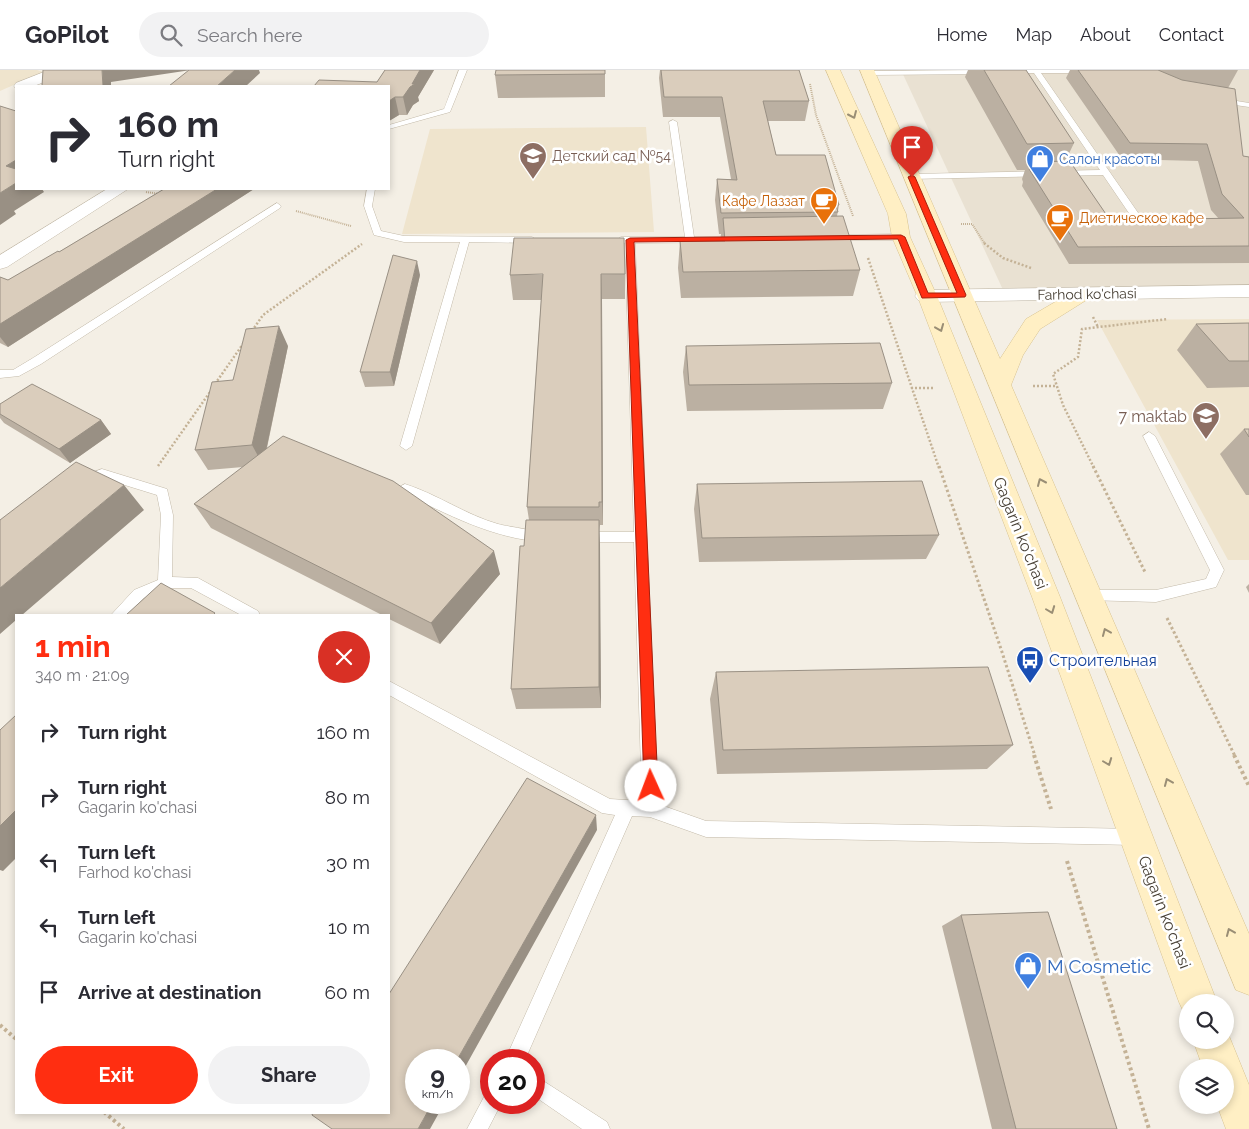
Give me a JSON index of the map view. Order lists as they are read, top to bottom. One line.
{"streets":{"main road":["Gagarin ko'chasi"],"street":["Farhod ko'chasi"]},"crossings":[["Farhod ko'chasi","Gagarin ko'chasi"]],"places":{"school or university":["Детский сад №54","7 maktab"],"shop":["Салон красоты","M Cosmetic"],"cafe":["Кафе Лаззат","Диетическое кафе"],"bus stop":["Строительная"]},"page":{"header":"GoPilot","search":"Search here","nav":["Home","Map","About","Contact"],"turn":["160 m","Turn right"],"heading":["1 min","340 m · 21:09"],"list":[{"name":"Turn right","value":"160 m"},{"name":"Turn right","note":"Gagarin ko'chasi","value":"80 m"},{"name":"Turn left","note":"Farhod ko'chasi","value":"30 m"},{"name":"Turn left","note":"Gagarin ko'chasi","value":"10 m"},{"name":"Arrive at destination","value":"60 m"}],"buttons":["Exit","Share"],"speed":"9 km/h","limit":"20"}}
